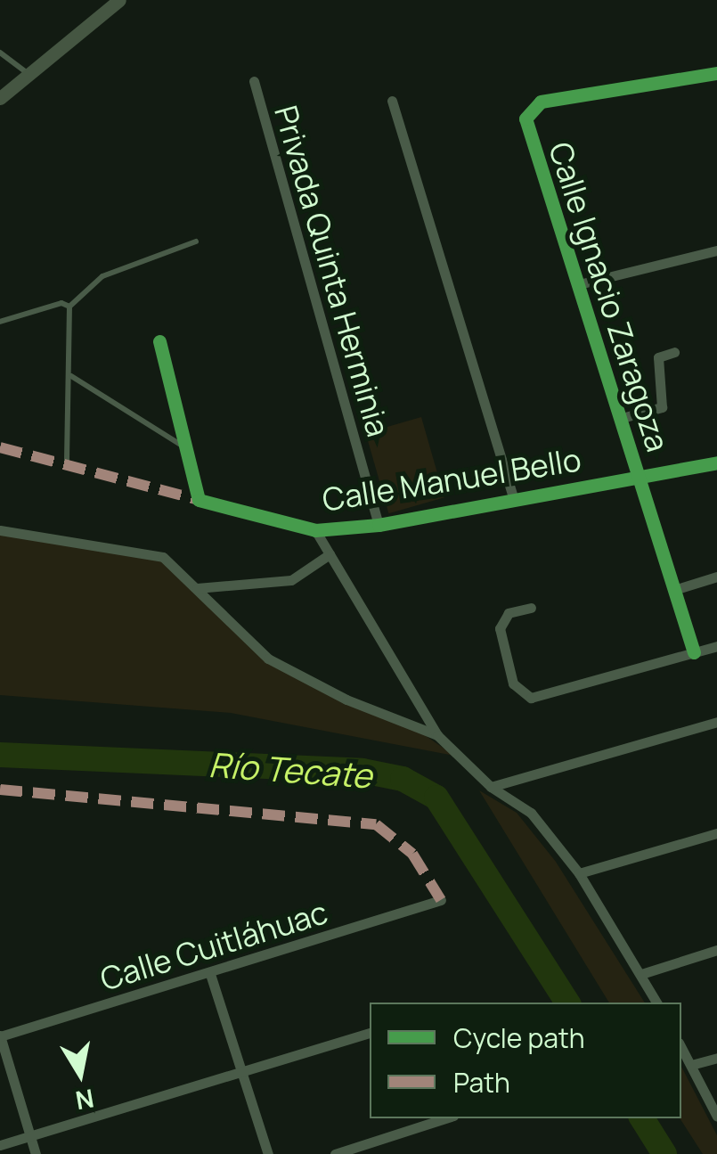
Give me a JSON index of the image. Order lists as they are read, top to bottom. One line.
{"streets":{"street":["Privada Quinta Herminia","Calle Ignacio Zaragoza","Calle Manuel Bello","Calle Cuitláhuac"]},"crossings":[["Privada Quinta Herminia","Calle Manuel Bello"],["Calle Ignacio Zaragoza","Calle Manuel Bello"]],"water":["Río Tecate"],"legend":["Cycle path","Path"],"north":"bottom"}
